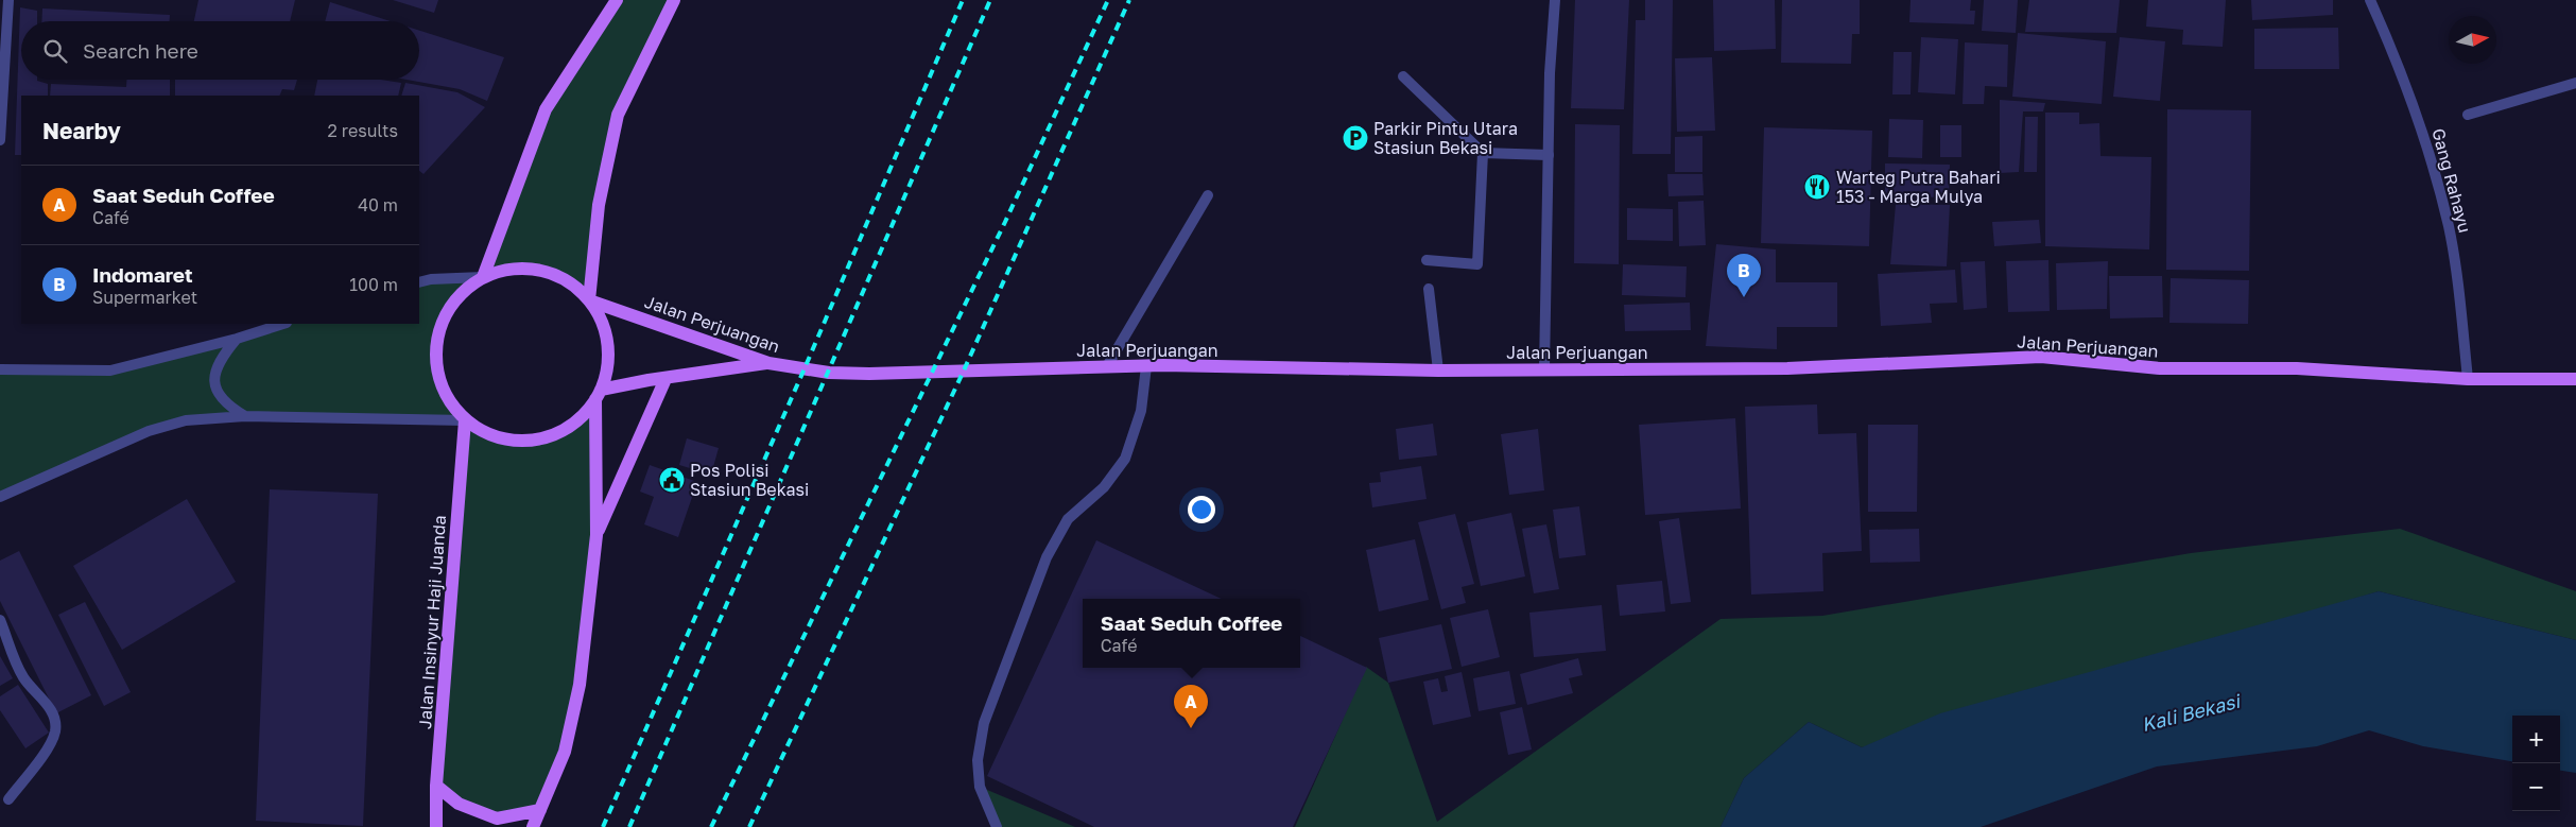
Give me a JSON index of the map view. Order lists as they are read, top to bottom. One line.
{"streets":{"main road":["Jalan Perjuangan","Jalan Insinyur Haji Juanda"],"street":["Gang Rahayu"]},"crossings":[["Gang Rahayu","Jalan Perjuangan"],["Jalan Perjuangan","Jalan Insinyur Haji Juanda"]],"water":["Kali Bekasi"],"places":{"parking":["Parkir Pintu Utara Stasiun Bekasi"],"restaurant":["Warteg Putra Bahari 153 - Marga Mulya"],"public building":["Pos Polisi Stasiun Bekasi"]},"north":"right","page":{"search":"Search here","heading":["Nearby","2 results"],"list":[{"mark":"A","name":"Saat Seduh Coffee","note":"Café","value":"40 m"},{"mark":"B","name":"Indomaret","note":"Supermarket","value":"100 m"}],"pins":["B","A"],"popup":["Saat Seduh Coffee","Café"],"map_buttons":["+","−"]}}
